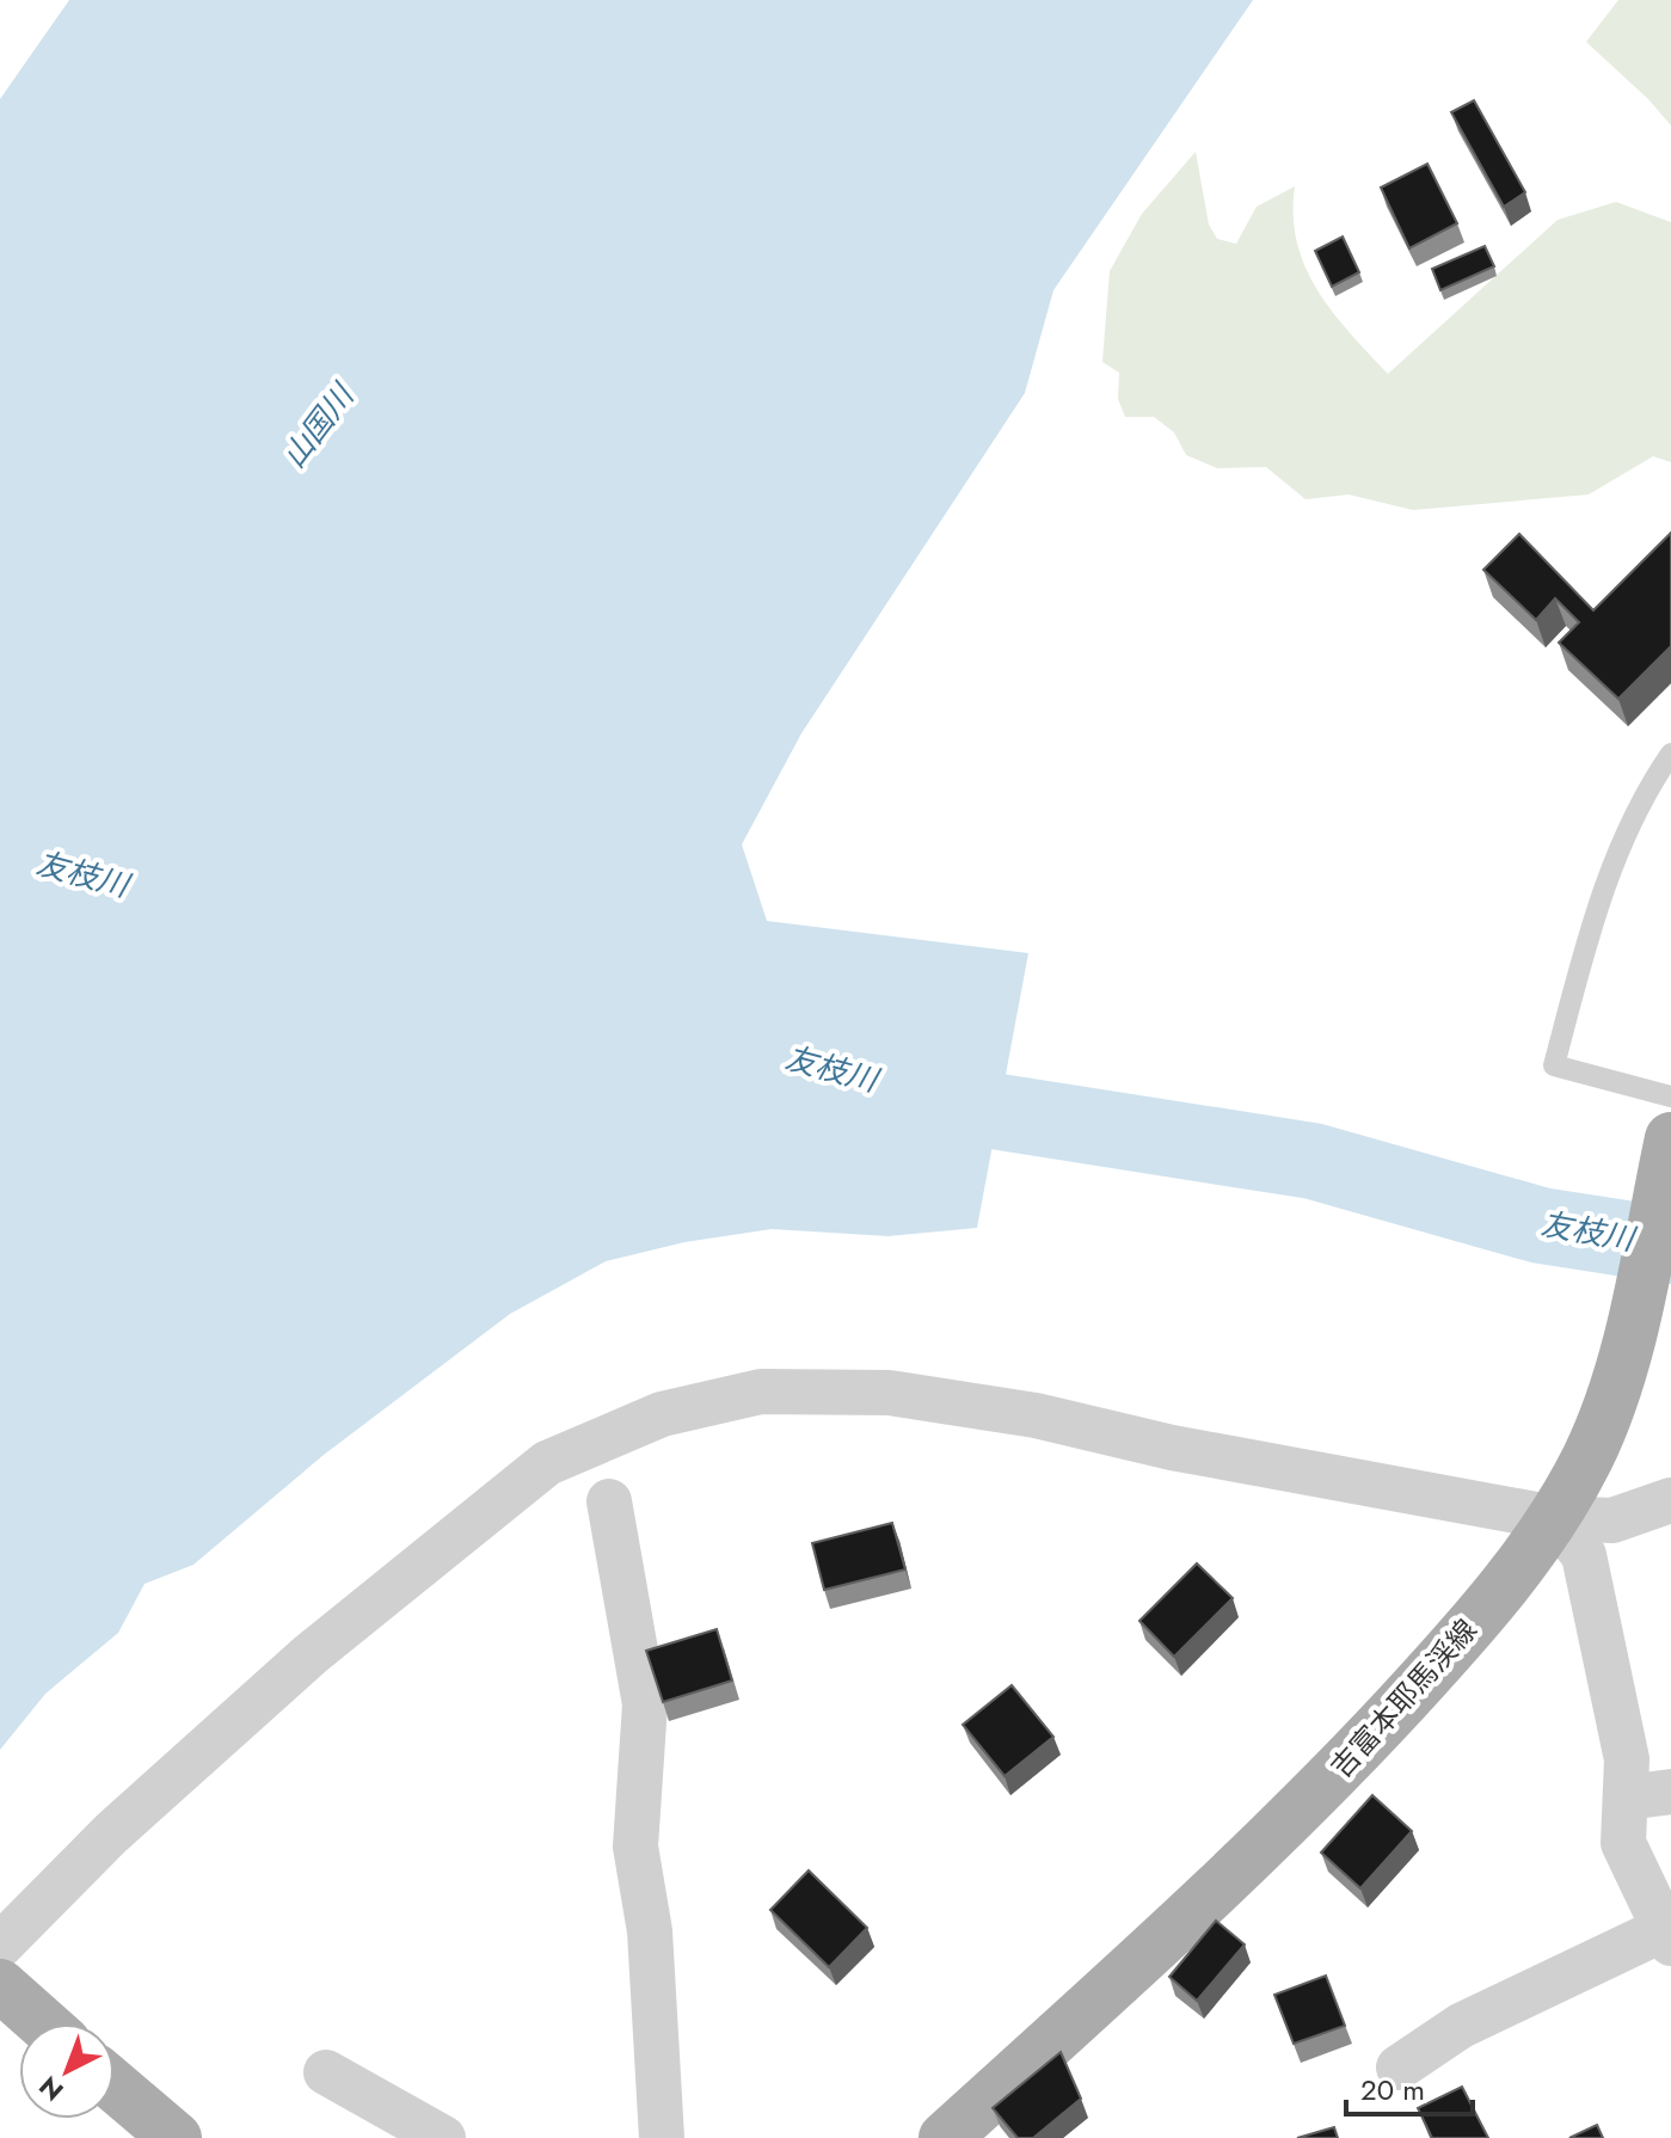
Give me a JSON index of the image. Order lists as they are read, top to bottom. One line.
{"streets":{"main road":["吉富本耶馬渓線"]},"water":["山国川","友枝川"],"scale_bar":"20 m","north":"bottom left"}
